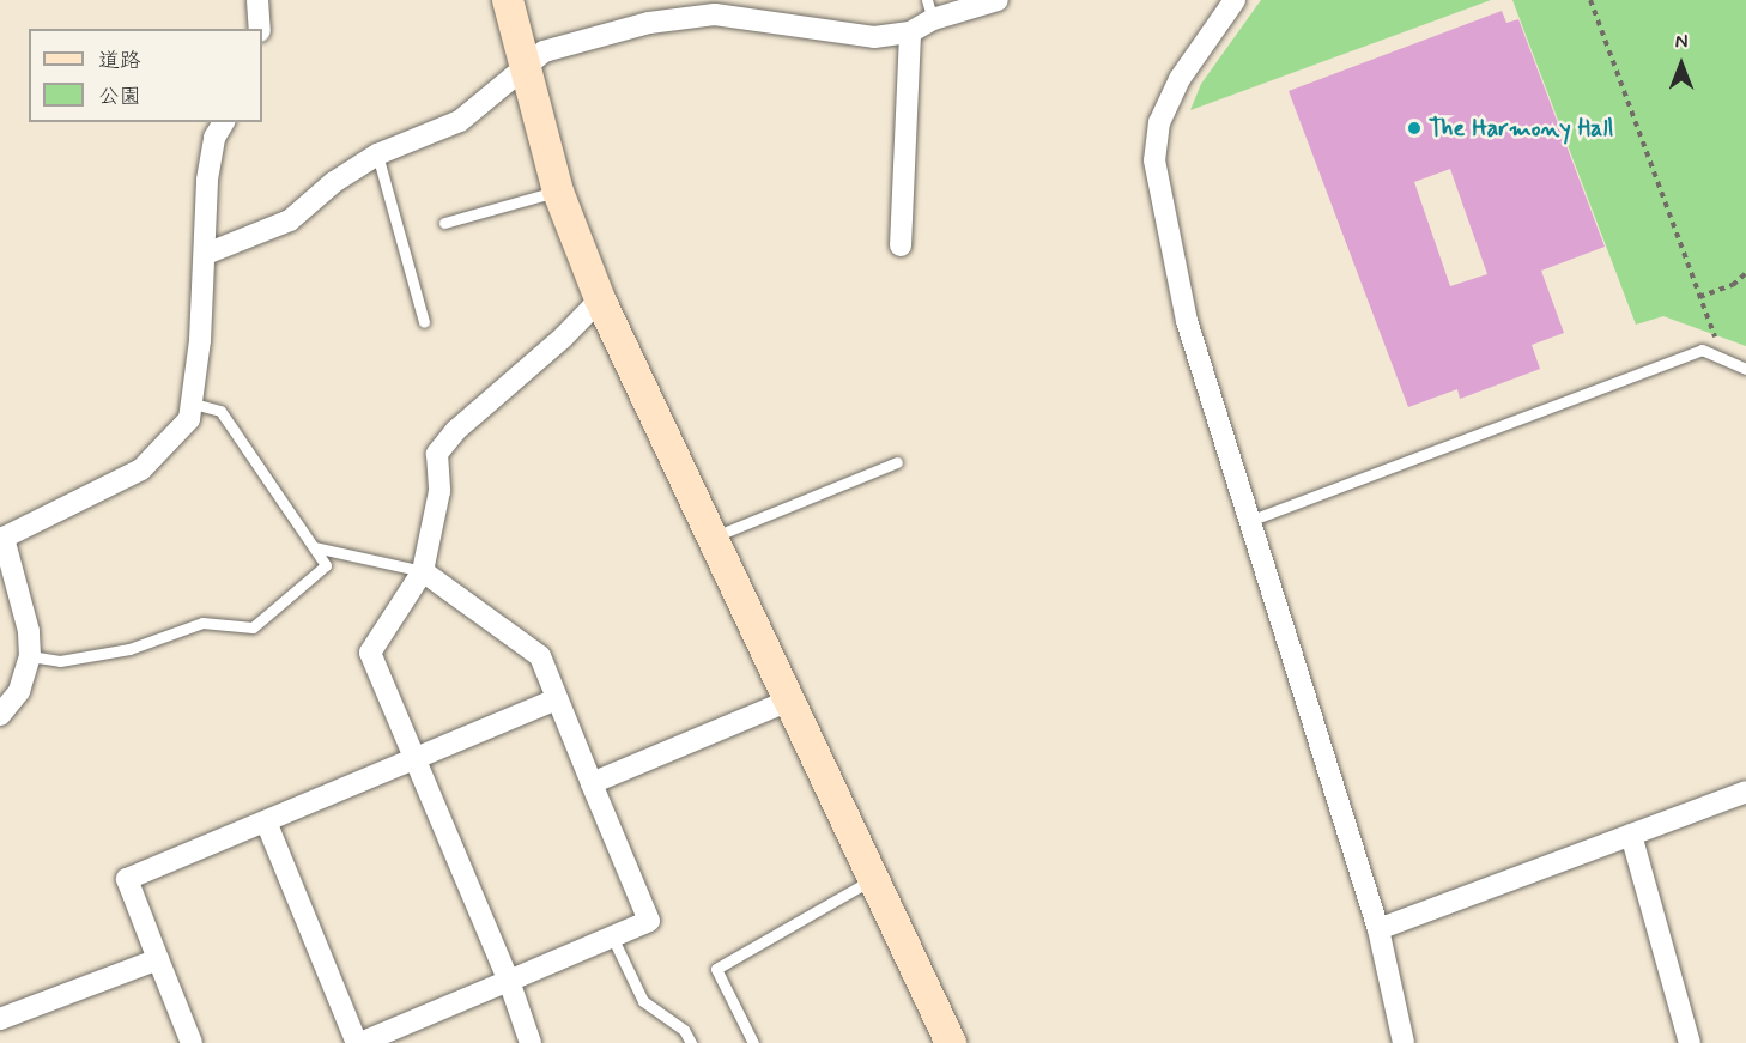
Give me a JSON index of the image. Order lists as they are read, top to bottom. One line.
{"places":["The Harmony Hall"],"legend":["道路","公園"],"north":"top"}
